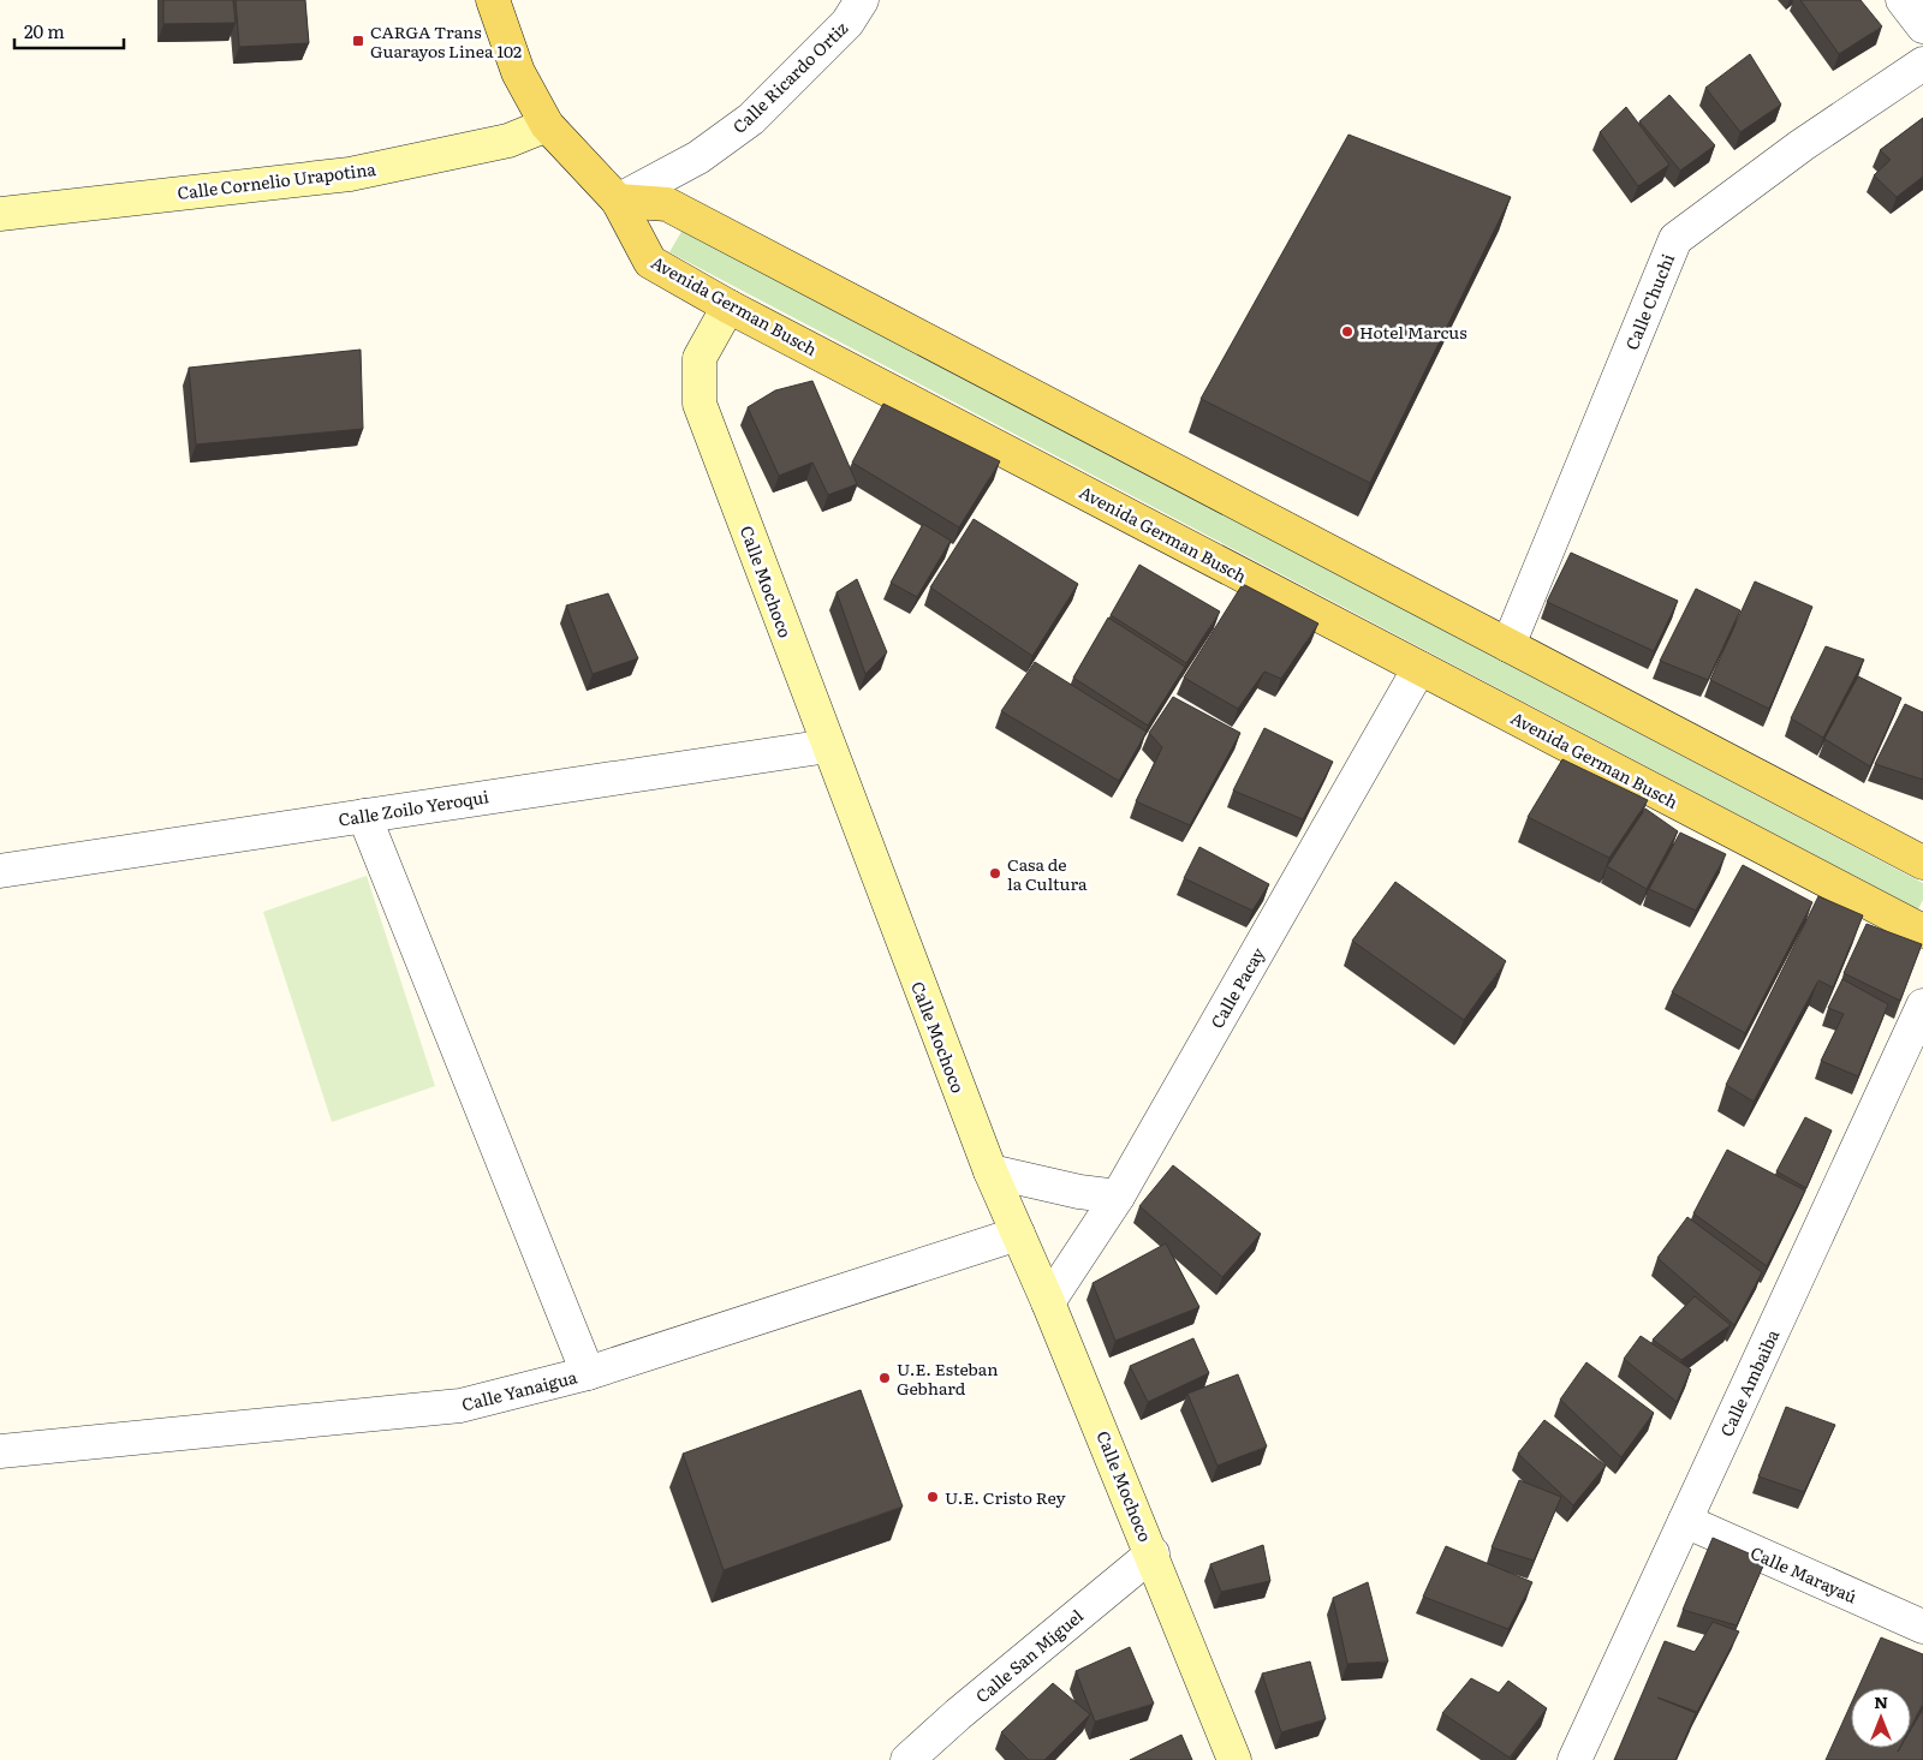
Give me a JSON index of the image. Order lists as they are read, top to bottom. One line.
{"streets":{"main road":["Avenida German Busch"],"street":["Calle Ricardo Ortiz","Calle Cornelio Urapotina","Calle Chuchi","Calle Mochoco","Calle Zoilo Yeroqui","Calle Pacay","Calle Ambaiba","Calle Yanaigua","Calle Marayaú","Calle San Miguel"]},"crossings":[["Calle Ricardo Ortiz","Avenida German Busch"],["Calle Cornelio Urapotina","Avenida German Busch"],["Avenida German Busch","Calle Mochoco"],["Avenida German Busch","Calle Pacay"],["Calle Mochoco","Calle Zoilo Yeroqui"],["Calle Mochoco","Calle Pacay"],["Calle Mochoco","Calle Yanaigua"],["Calle Mochoco","Calle San Miguel"],["Calle Ambaiba","Calle Marayaú"]],"places":{"transit":["CARGA Trans Guarayos Linea 102"],"other":["Hotel Marcus","Casa de la Cultura","U.E. Esteban Gebhard","U.E. Cristo Rey"]},"scale_bar":"20 m","north":"top"}
